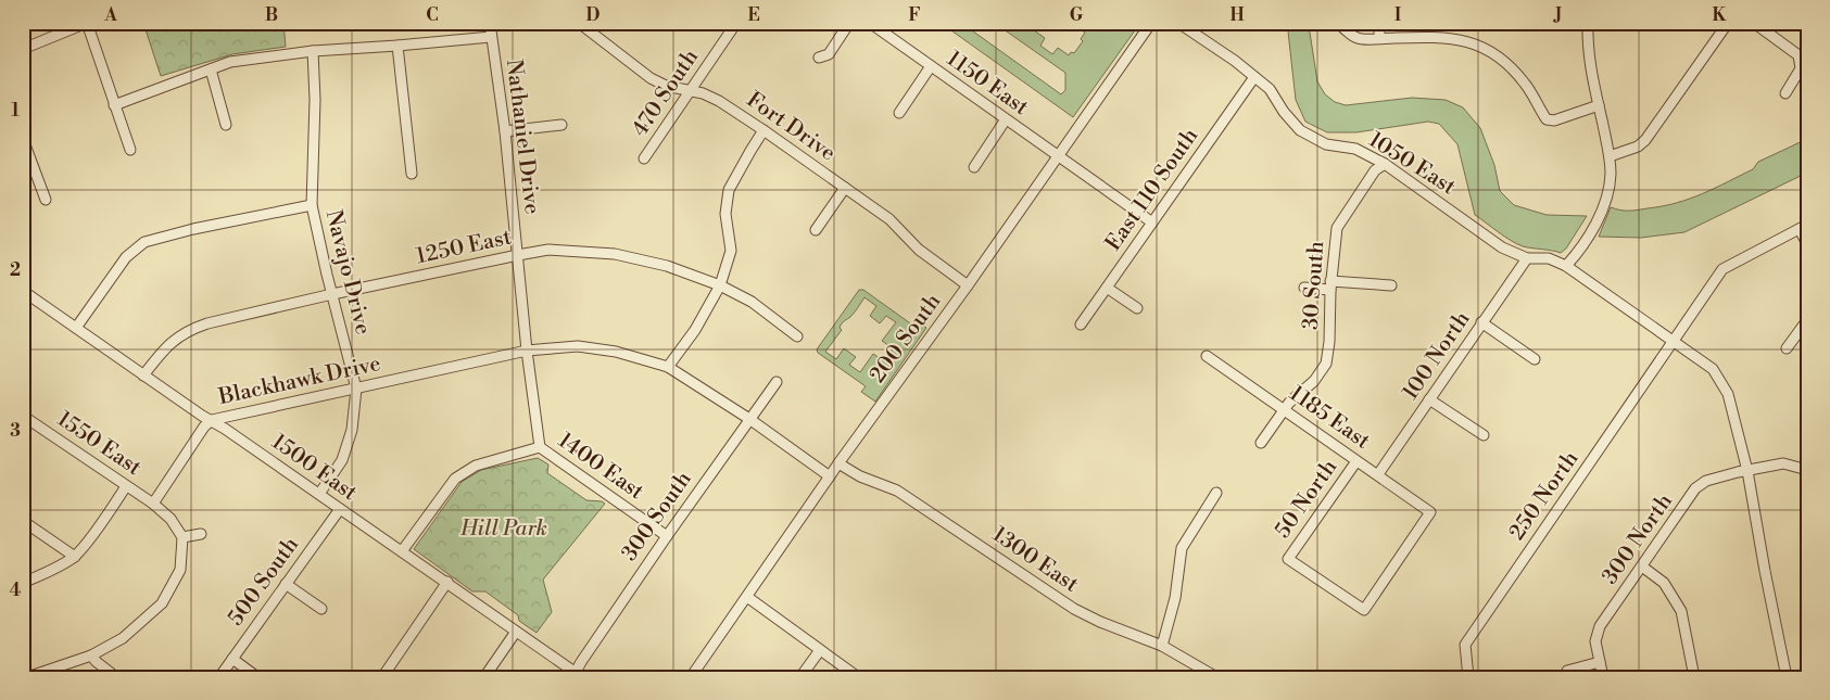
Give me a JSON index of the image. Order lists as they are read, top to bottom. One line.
{"streets":{"street":["1150 East","470 South","Fort Drive","Nathaniel Drive","1050 East","East 110 South","1250 East","Navajo Drive","30 South","200 South","100 North","Blackhawk Drive","1185 East","1550 East","1400 East","1500 East","250 North","50 North","300 South","300 North","1300 East","500 South"]},"crossings":[["1150 East","East 110 South"],["1150 East","200 South"],["470 South","Fort Drive"],["Fort Drive","200 South"],["Nathaniel Drive","1250 East"],["Nathaniel Drive","Blackhawk Drive"],["Nathaniel Drive","1400 East"],["1050 East","East 110 South"],["1050 East","30 South"],["1050 East","100 North"],["1250 East","Navajo Drive"],["1250 East","1500 East"],["Navajo Drive","Blackhawk Drive"],["Navajo Drive","1500 East"],["30 South","1185 East"],["200 South","1300 East"],["100 North","1185 East"],["Blackhawk Drive","1550 East"],["Blackhawk Drive","1500 East"],["Blackhawk Drive","300 South"],["1185 East","50 North"],["1400 East","300 South"],["1500 East","300 South"],["1500 East","500 South"]],"parks":["Hill Park"],"grid":{"columns":["A","B","C","D","E","F","G","H","I","J","K"],"rows":["1","2","3","4"]}}
